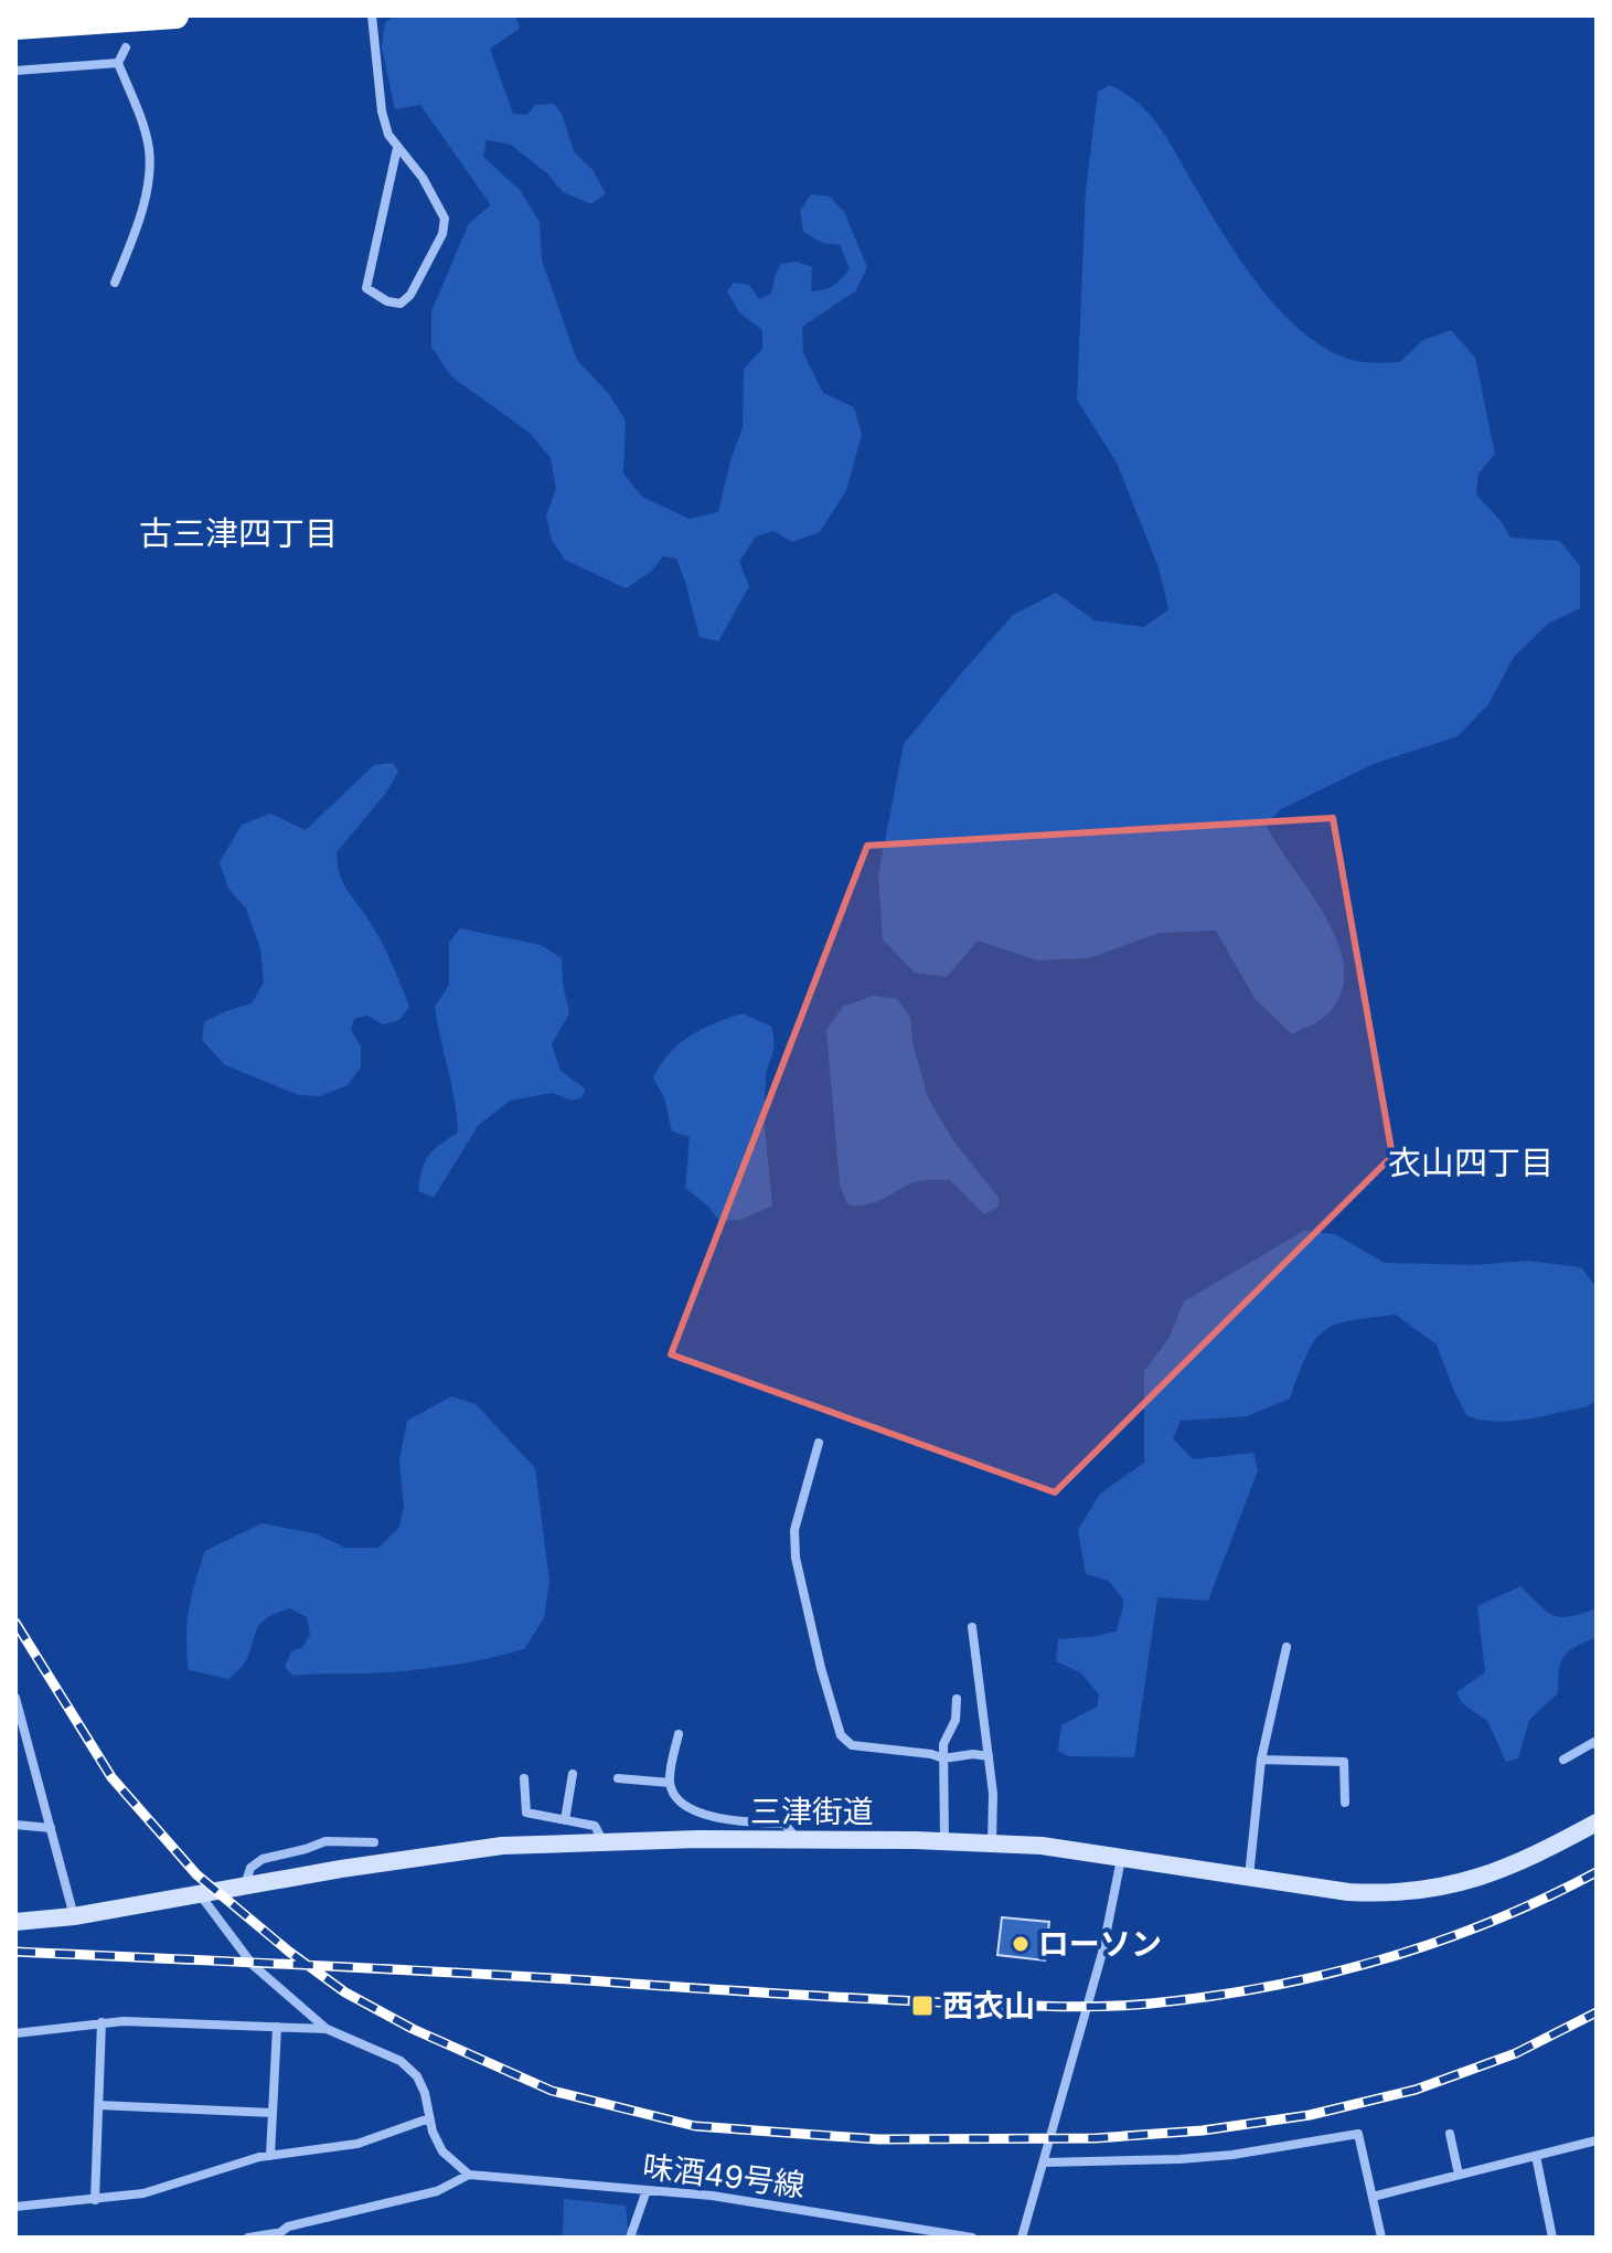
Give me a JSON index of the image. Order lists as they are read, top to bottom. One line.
{"streets":{"street":["三津街道","味酒49号線"]},"districts":["古三津四丁目","衣山四丁目"],"places":{"other":["ローソン"],"transit":["西衣山"]}}
